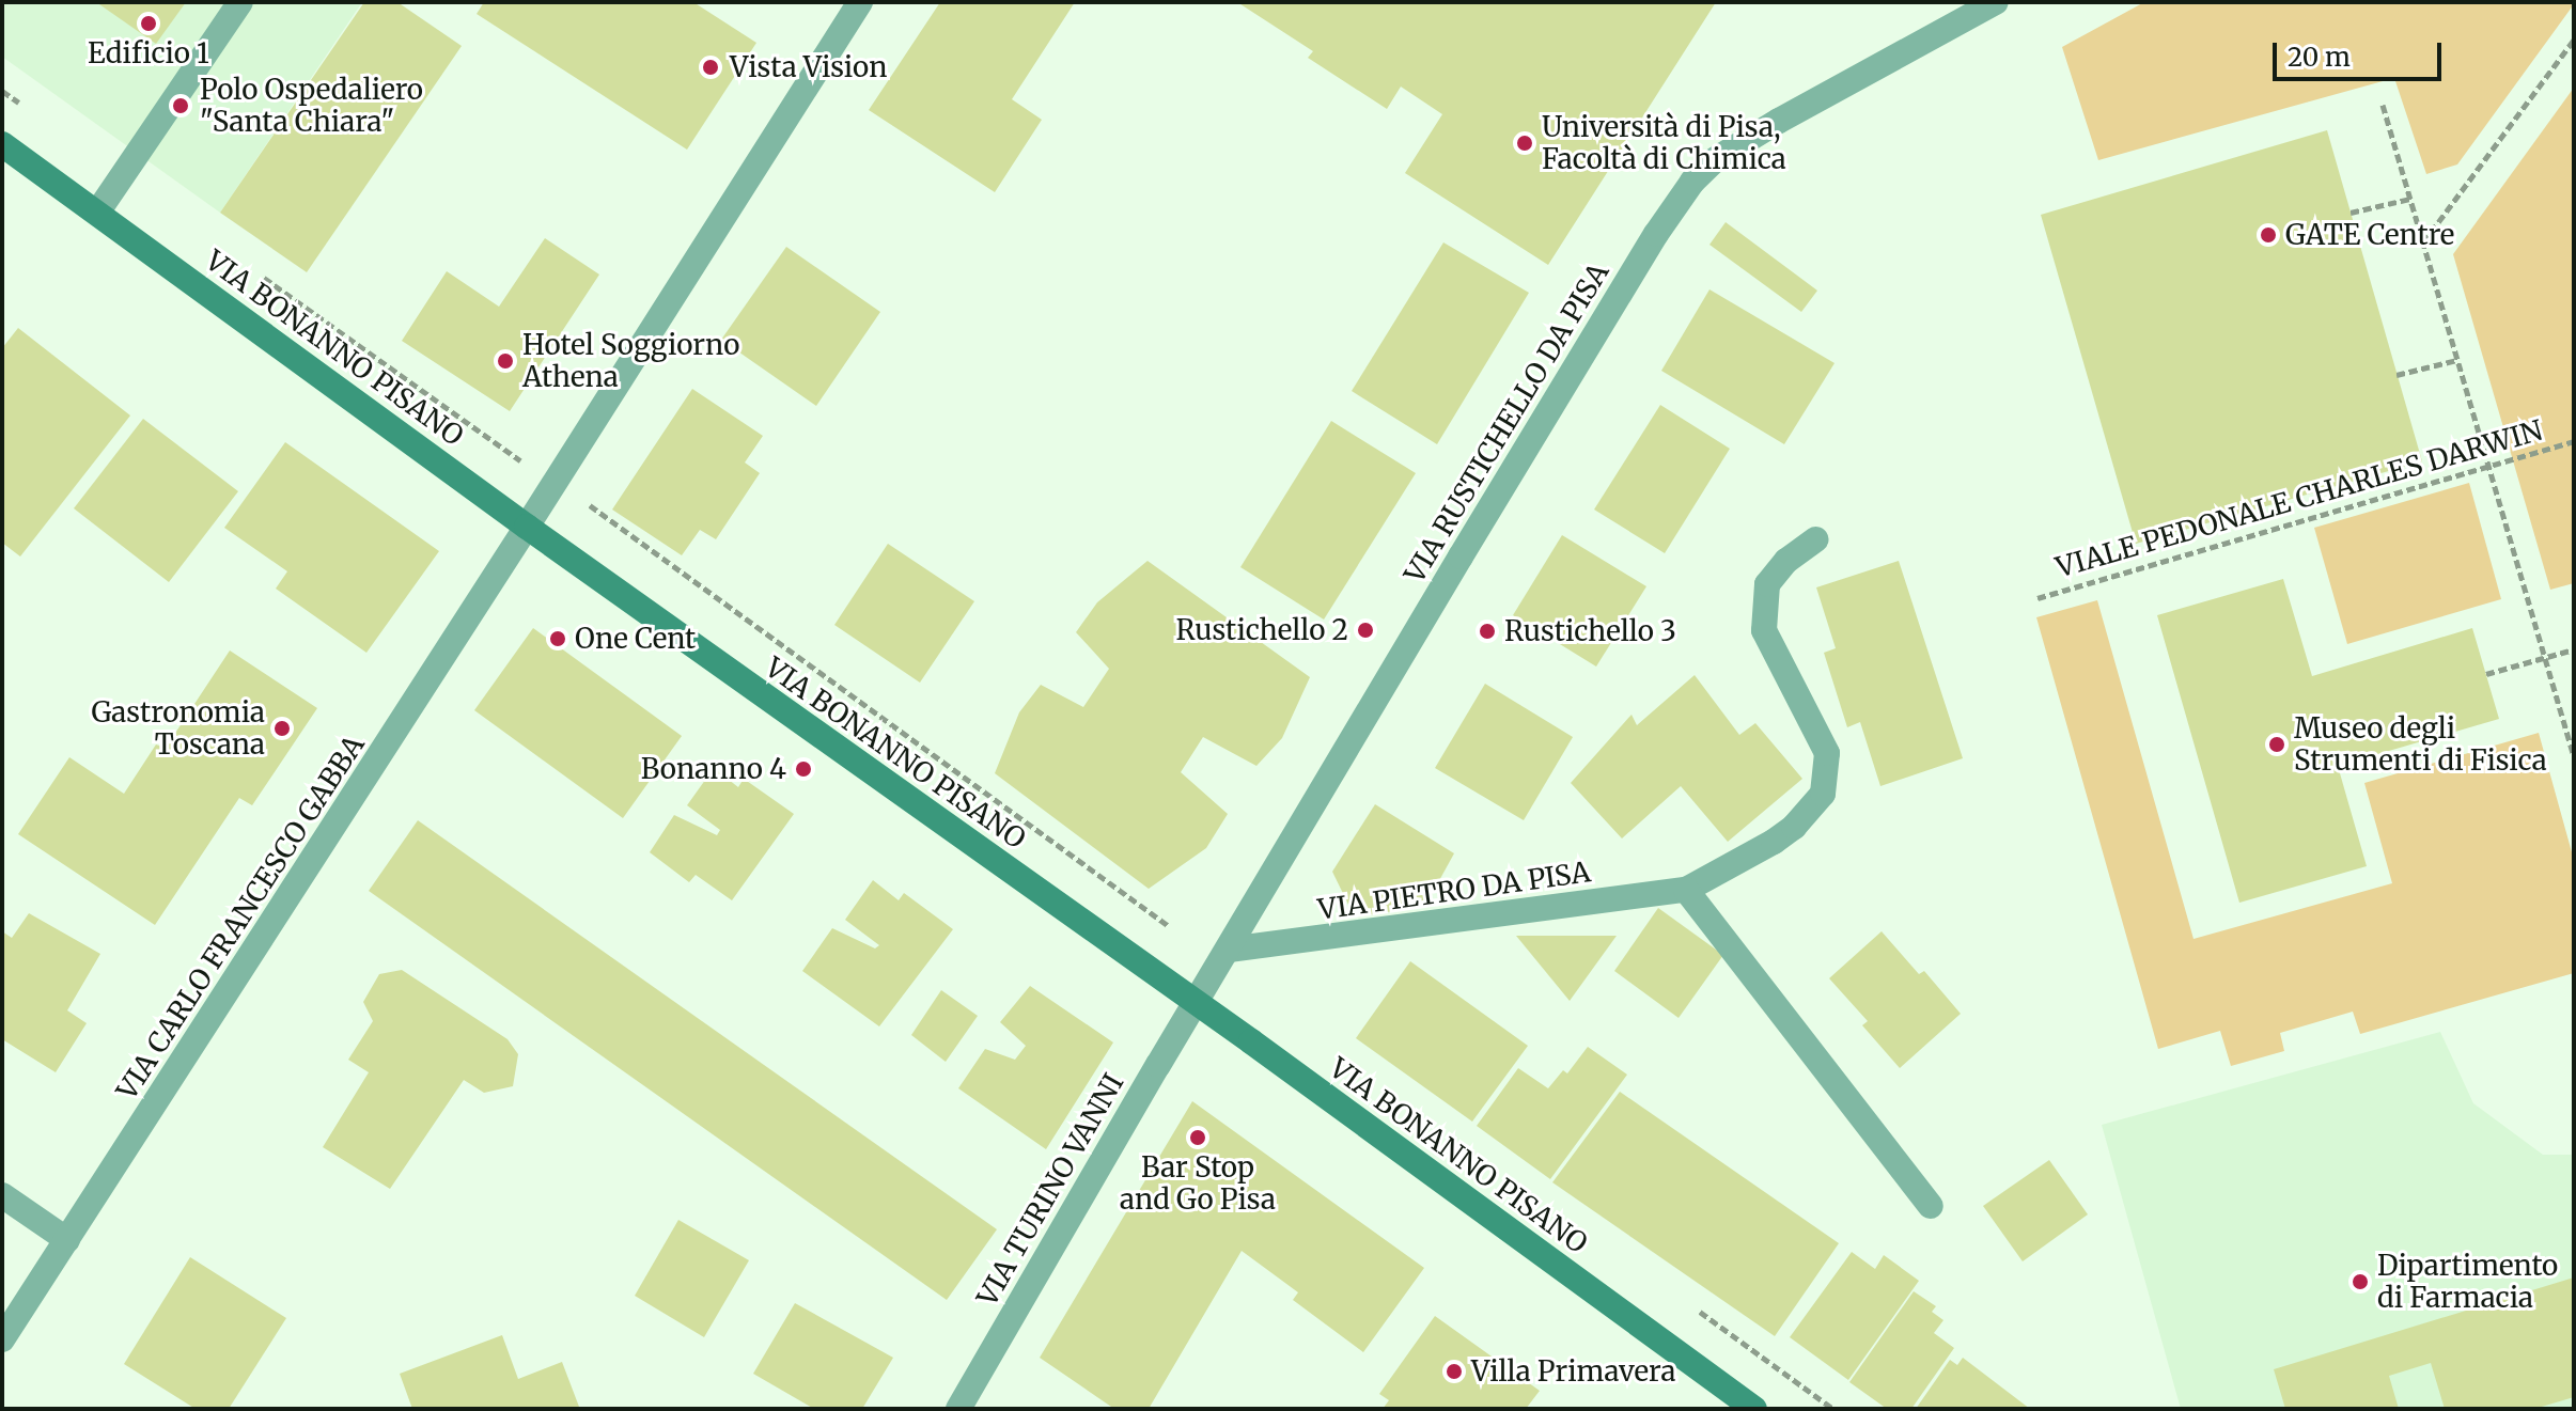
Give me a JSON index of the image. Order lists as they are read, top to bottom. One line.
{"streets":{"main road":["VIA BONANNO PISANO"],"street":["VIA RUSTICHELLO DA PISA","VIA PIETRO DA PISA","VIA CARLO FRANCESCO GABBA","VIA TURINO VANNI"],"path":["VIALE PEDONALE CHARLES DARWIN"]},"crossings":[["VIA BONANNO PISANO","VIA RUSTICHELLO DA PISA"],["VIA BONANNO PISANO","VIA CARLO FRANCESCO GABBA"],["VIA BONANNO PISANO","VIA TURINO VANNI"],["VIA RUSTICHELLO DA PISA","VIA PIETRO DA PISA"],["VIA RUSTICHELLO DA PISA","VIA TURINO VANNI"]],"places":["Edificio 1","Vista Vision","Polo Ospedaliero \"Santa Chiara\"","Università di Pisa, Facoltà di Chimica","GATE Centre","Hotel Soggiorno Athena","Rustichello 2","Rustichello 3","One Cent","Gastronomia Toscana","Museo degli Strumenti di Fisica","Bonanno 4","Bar Stop and Go Pisa","Dipartimento di Farmacia","Villa Primavera"],"scale_bar":"20 m"}
